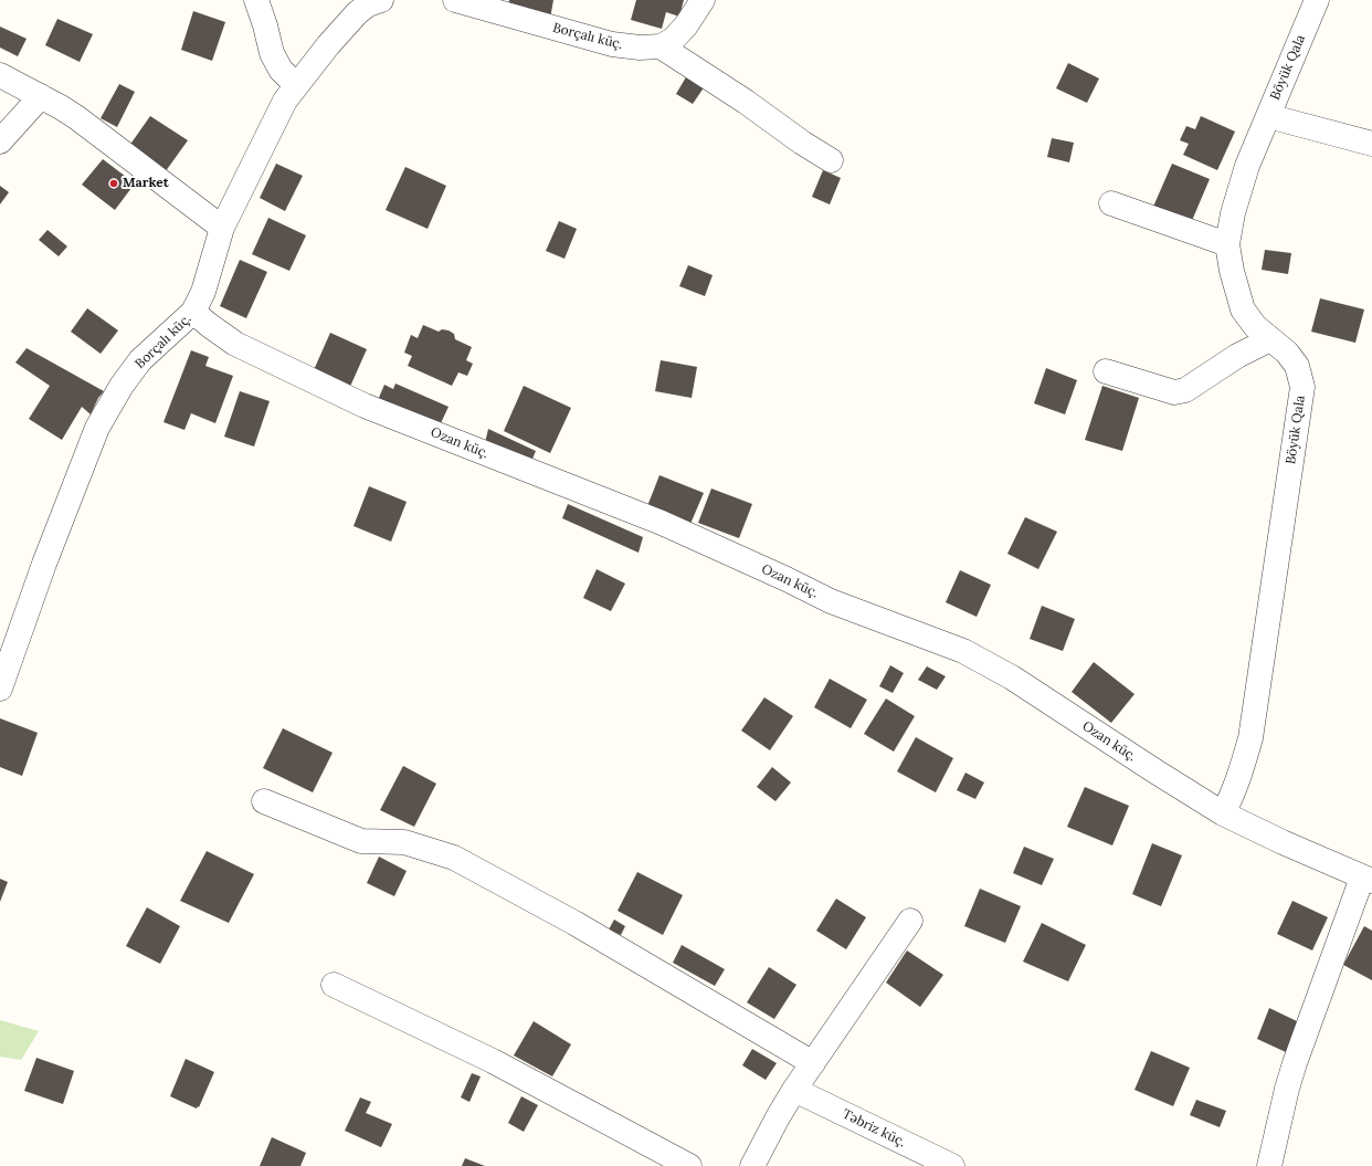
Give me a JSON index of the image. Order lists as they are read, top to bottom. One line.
{"streets":{"street":["Borçalı küç.","Böyük Qala","Ozan küç.","Təbriz küç."]},"crossings":[["Borçalı küç.","Ozan küç."],["Böyük Qala","Ozan küç."]],"places":["Market"]}
